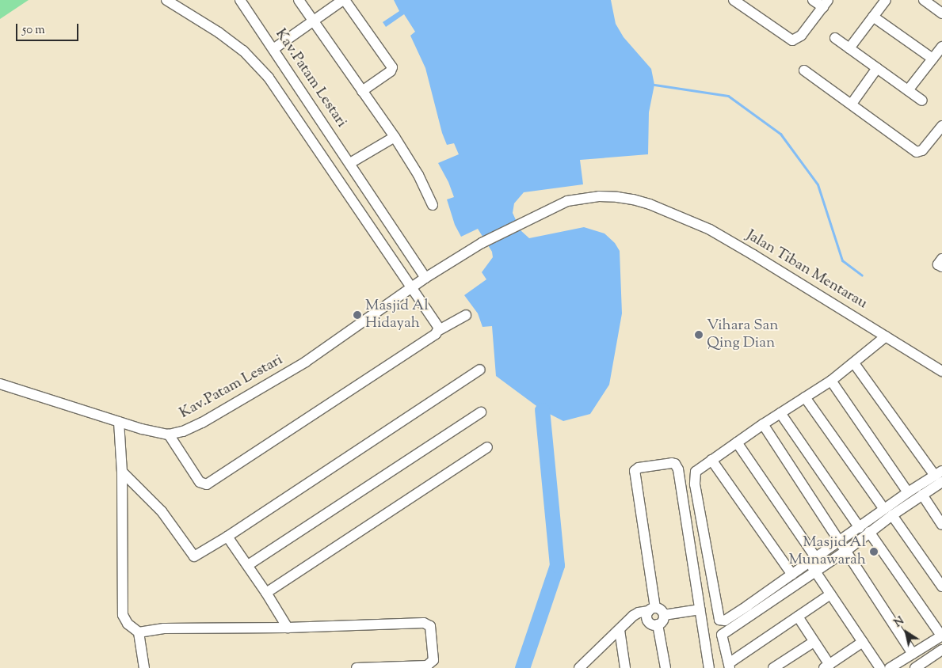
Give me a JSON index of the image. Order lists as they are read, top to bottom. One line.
{"streets":{"street":["Kav.Patam Lestari","Jalan Tiban Mentarau"]},"crossings":[["Kav.Patam Lestari","Jalan Tiban Mentarau"]],"places":["Masjid Al Hidayah","Vihara San Qing Dian","Masjid Al Munawarah"],"scale_bar":"50 m","north":"top left"}
